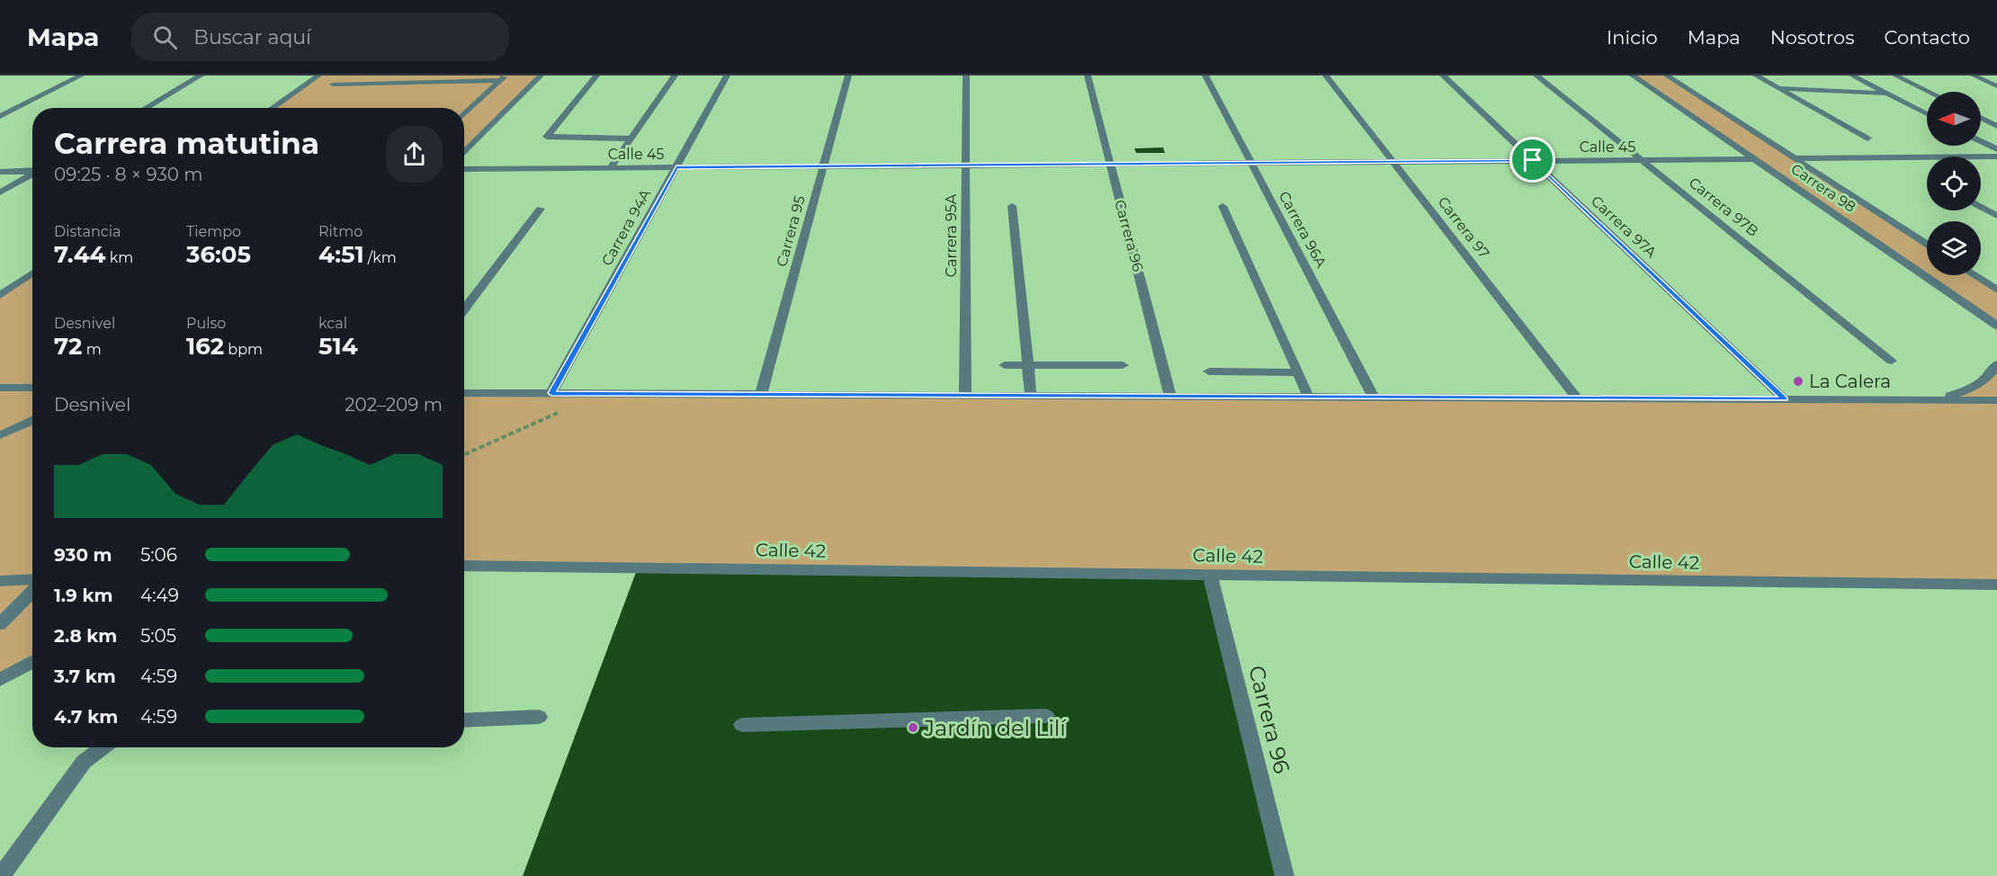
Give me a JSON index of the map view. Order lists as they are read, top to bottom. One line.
{"streets":{"street":["Calle 45","Carrera 98","Carrera 97B","Carrera 97A","Carrera 94A","Carrera 97","Carrera 96A","Carrera 95","Carrera 95A","Carrera 96","Calle 42"]},"crossings":[["Calle 45","Carrera 98"],["Calle 45","Carrera 97B"],["Calle 45","Carrera 97A"],["Calle 45","Carrera 94A"],["Calle 45","Carrera 97"],["Calle 45","Carrera 96A"],["Calle 45","Carrera 95"],["Calle 45","Carrera 95A"],["Calle 45","Carrera 96"],["Carrera 96","Calle 42"]],"places":["La Calera","Jardín del Lilí"],"north":"left","page":{"header":"Mapa","search":"Buscar aquí","nav":["Inicio","Mapa","Nosotros","Contacto"],"heading":["Carrera matutina","09:25 · 8 × 930 m"],"stats":[["Distancia","7.44 km"],["Tiempo","36:05"],["Ritmo","4:51 /km"],["Desnivel","72 m"],["Pulso","162 bpm"],["kcal","514"]],"chart":["Desnivel","202–209 m"],"list":[{"name":"930 m","note":"5:06"},{"name":"1.9 km","note":"4:49"},{"name":"2.8 km","note":"5:05"},{"name":"3.7 km","note":"4:59"},{"name":"4.7 km","note":"4:59"}]}}
